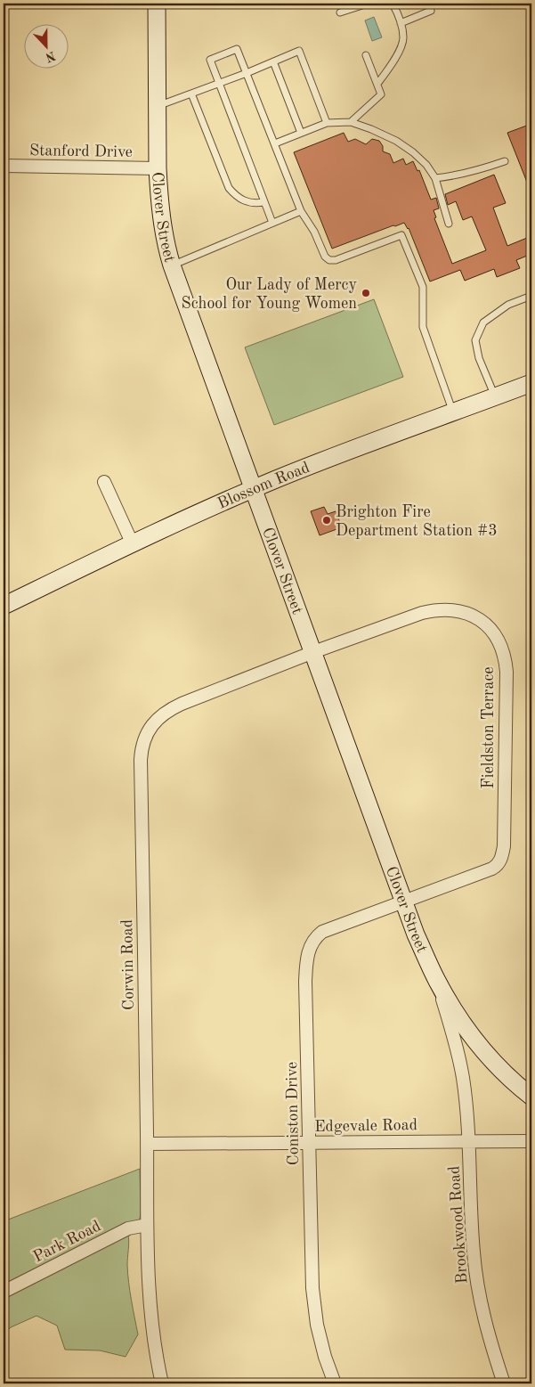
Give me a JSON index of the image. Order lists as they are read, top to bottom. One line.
{"streets":{"street":["Stanford Drive","Clover Street","Blossom Road","Fieldston Terrace","Corwin Road","Coniston Drive","Edgevale Road","Brookwood Road","Park Road"]},"crossings":[["Stanford Drive","Clover Street"],["Clover Street","Blossom Road"],["Clover Street","Fieldston Terrace"],["Clover Street","Corwin Road"],["Clover Street","Coniston Drive"],["Clover Street","Brookwood Road"],["Fieldston Terrace","Corwin Road"],["Fieldston Terrace","Coniston Drive"],["Corwin Road","Edgevale Road"],["Corwin Road","Park Road"],["Coniston Drive","Edgevale Road"],["Edgevale Road","Brookwood Road"]],"places":["Our Lady of Mercy School for Young Women","Brighton Fire Department Station #3"],"north":"bottom"}
